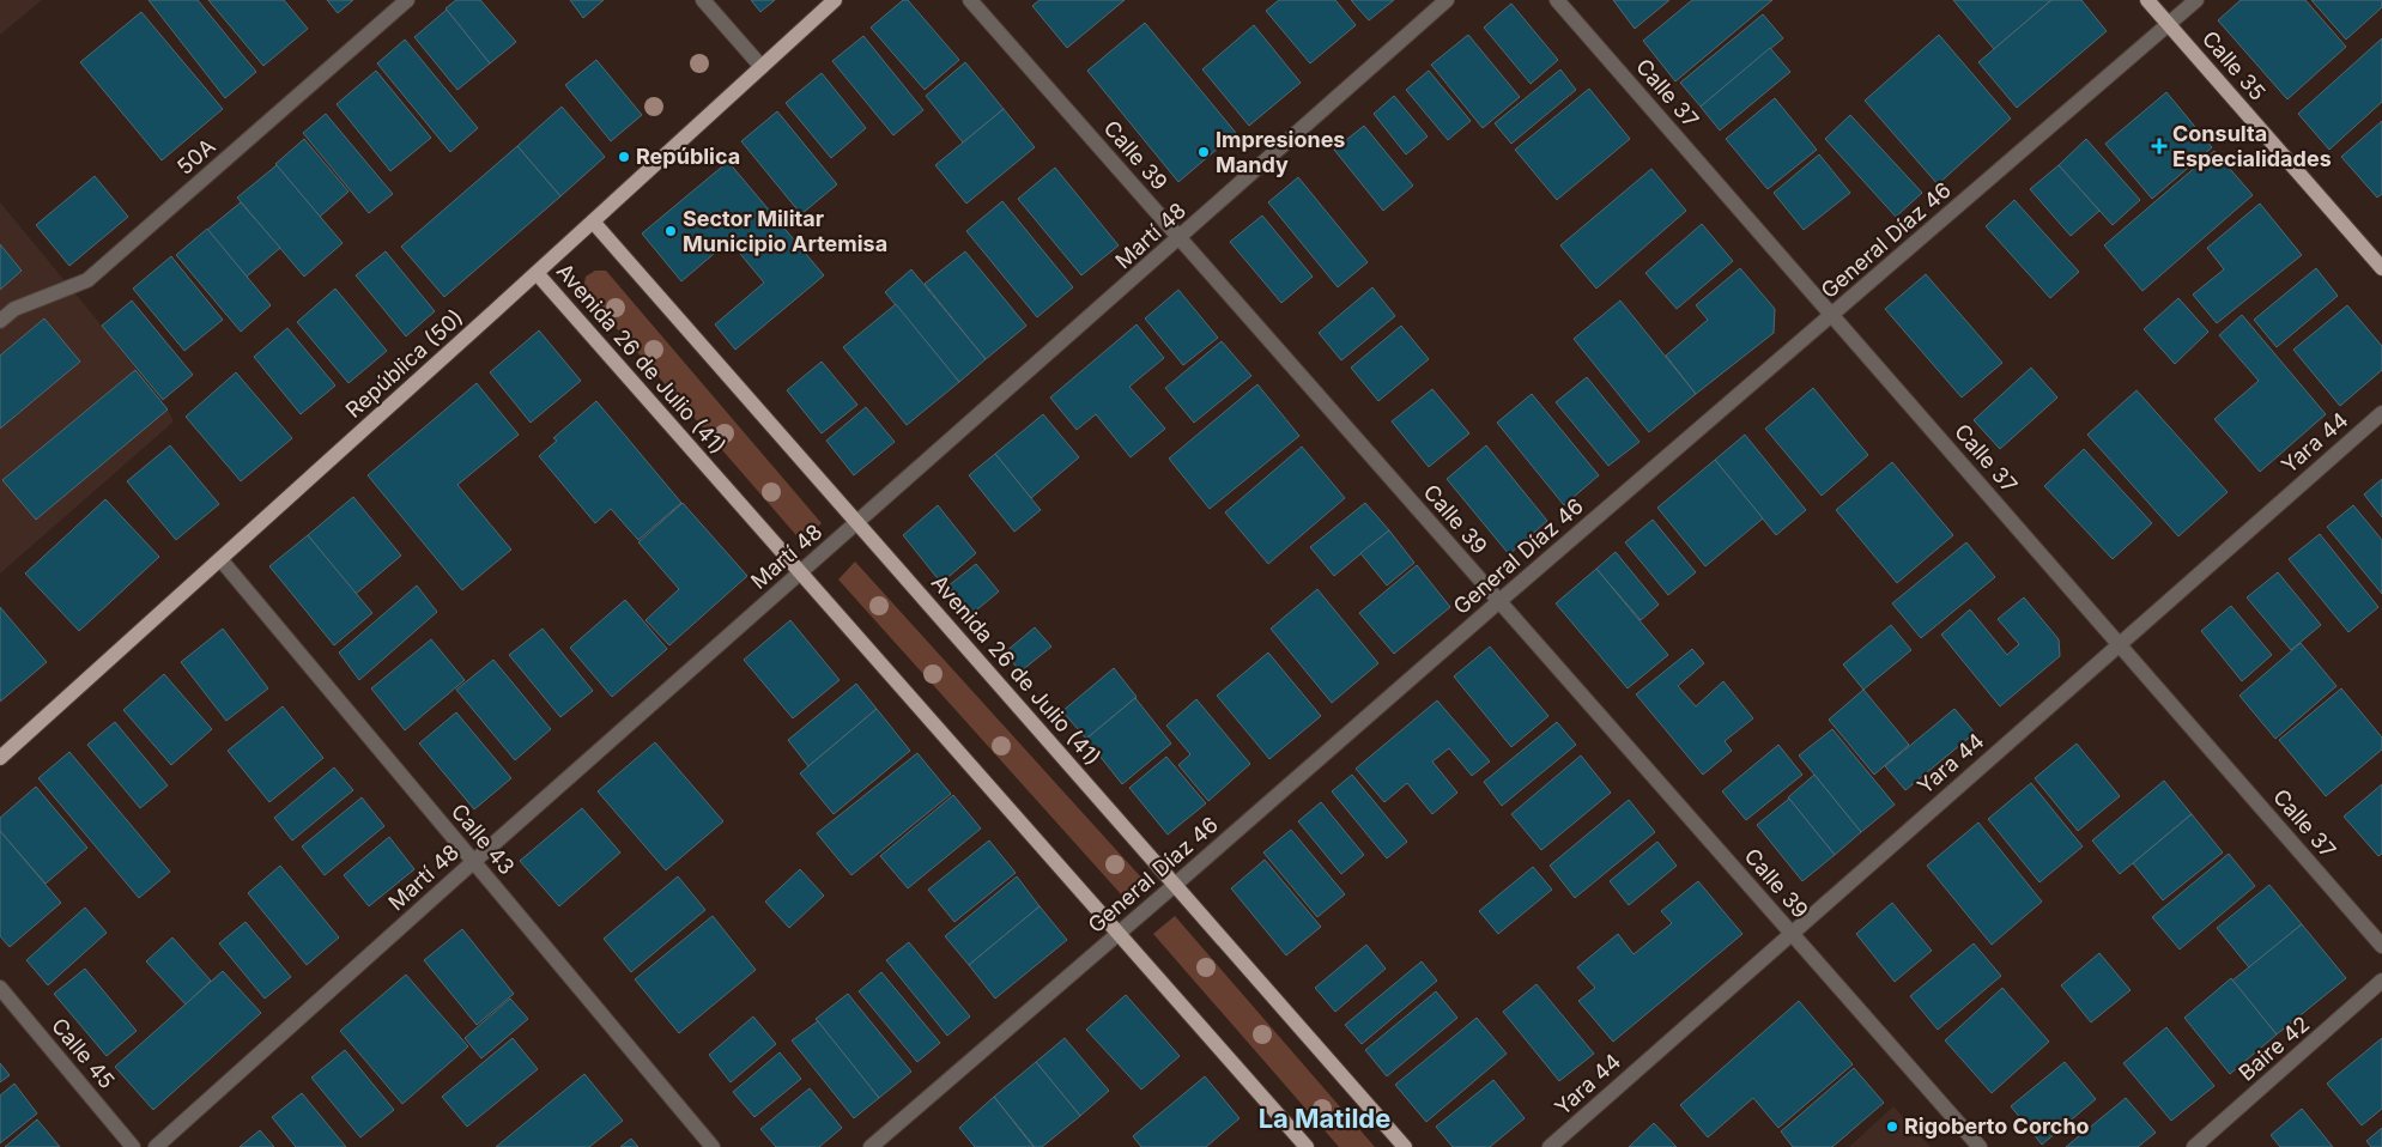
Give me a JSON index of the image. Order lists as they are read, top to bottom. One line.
{"streets":{"main road":["Calle 35","Avenida 26 de Julio (41)","República (50)"],"street":["Calle 37","Calle 39","50A","Martí 48","General Díaz 46","Yara 44","Calle 43","Baire 42","Calle 45"]},"crossings":[["Calle 35","General Díaz 46"],["Calle 37","General Díaz 46"],["Calle 37","Yara 44"],["Calle 39","Martí 48"],["Calle 39","General Díaz 46"],["Calle 39","Yara 44"],["Martí 48","Avenida 26 de Julio (41)"],["Martí 48","Calle 43"],["General Díaz 46","Avenida 26 de Julio (41)"],["Avenida 26 de Julio (41)","República (50)"],["República (50)","Calle 43"]],"districts":["La Matilde"],"places":{"health":["Consulta Especialidades"],"other":["Impresiones Mandy","República","Sector Militar Municipio Artemisa","Rigoberto Corcho"]}}
